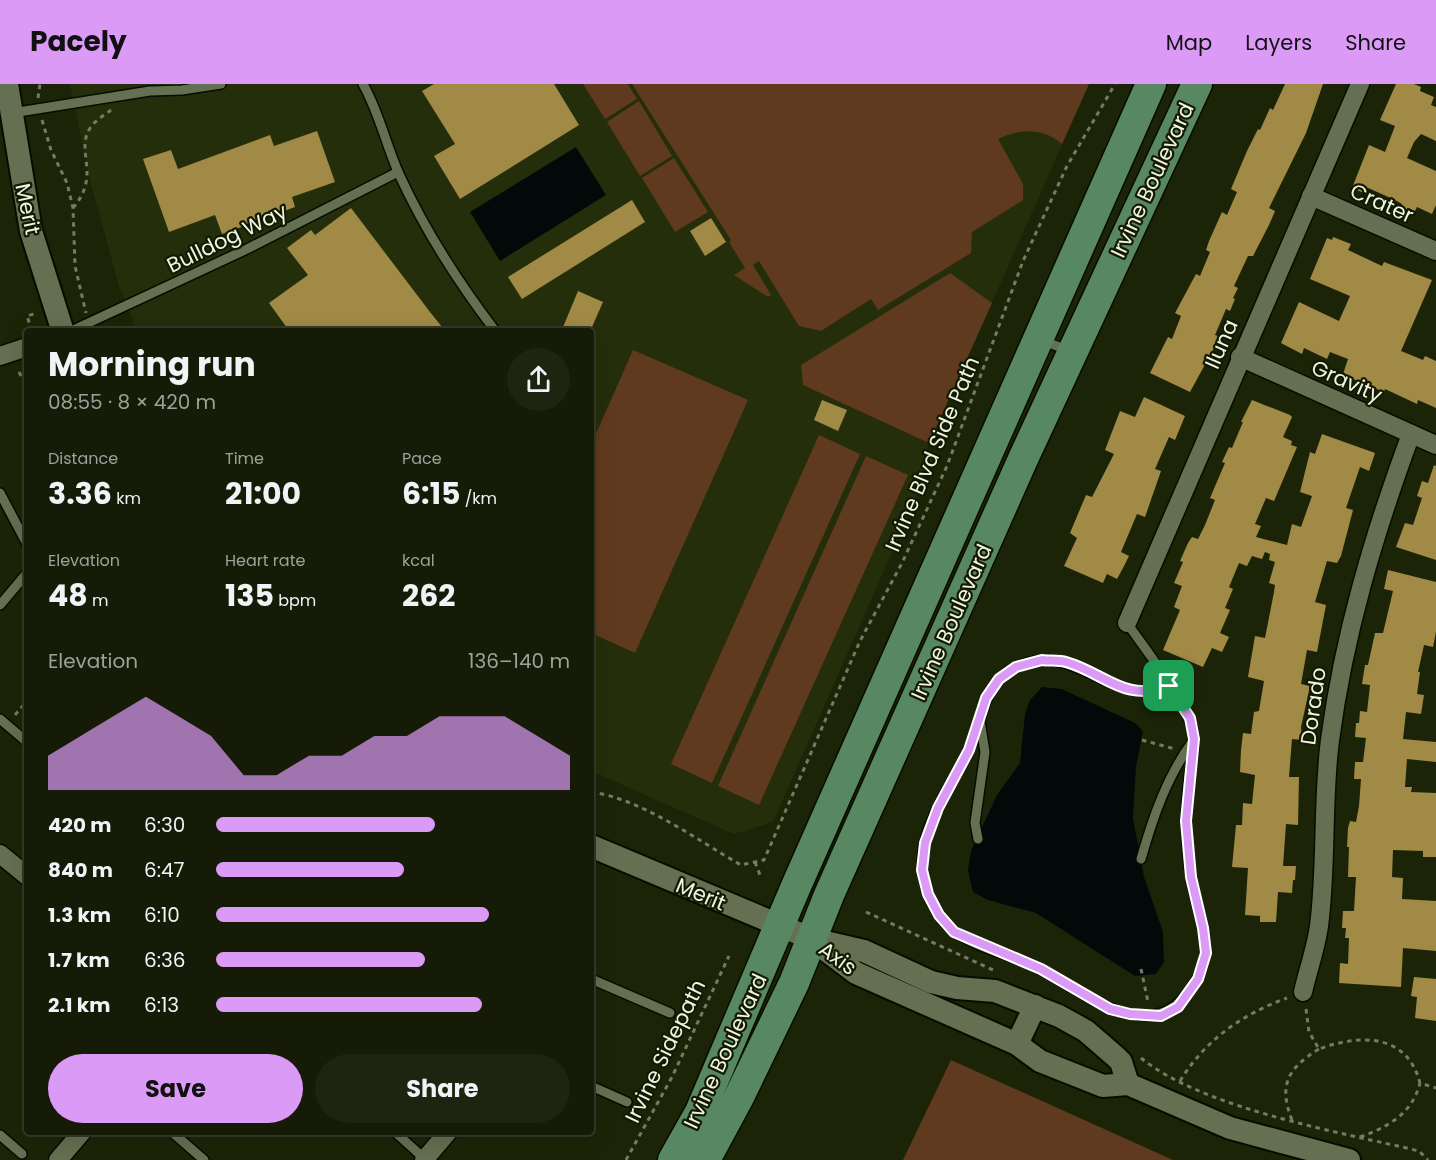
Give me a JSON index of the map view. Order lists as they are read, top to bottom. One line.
{"streets":{"main road":["Irvine Boulevard"],"street":["Crater","Merit","Iluna","Gravity","Dorado","Axis"],"lane":["Bulldog Way"],"path":["Irvine Blvd Side Path","Irvine Sidepath"]},"crossings":[["Irvine Boulevard","Merit"],["Irvine Boulevard","Axis"],["Crater","Iluna"],["Merit","Axis"],["Iluna","Gravity"],["Gravity","Dorado"]],"page":{"header":"Pacely","nav":["Map","Layers","Share"],"heading":["Morning run","08:55 · 8 × 420 m"],"stats":[["Distance","3.36 km"],["Time","21:00"],["Pace","6:15 /km"],["Elevation","48 m"],["Heart rate","135 bpm"],["kcal","262"]],"chart":["Elevation","136–140 m"],"list":[{"name":"420 m","note":"6:30"},{"name":"840 m","note":"6:47"},{"name":"1.3 km","note":"6:10"},{"name":"1.7 km","note":"6:36"},{"name":"2.1 km","note":"6:13"}],"buttons":["Save","Share"]}}
